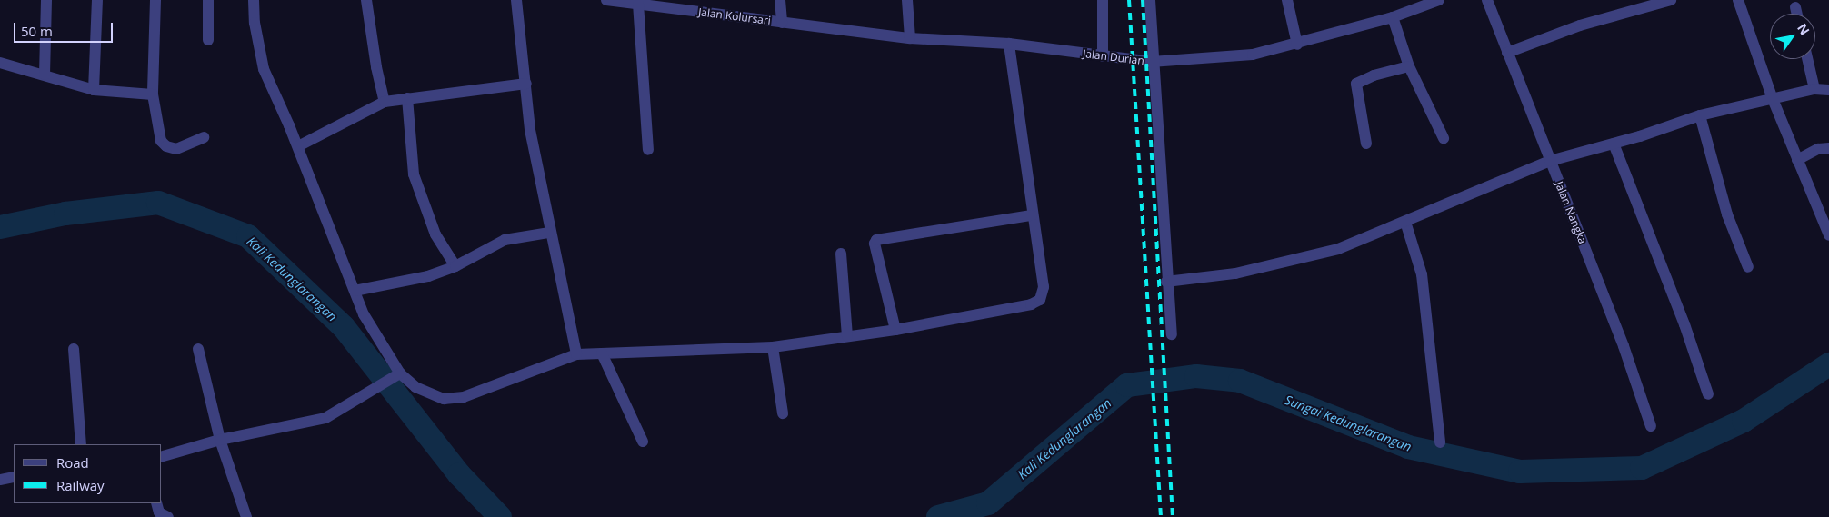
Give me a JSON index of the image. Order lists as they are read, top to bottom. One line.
{"streets":{"street":["Jalan Kolursari","Jalan Durian","Jalan Nangka"]},"crossings":[["Jalan Kolursari","Jalan Durian"]],"water":["Kali Kedunglarangan","Sungai Kedunglarangan"],"legend":["Road","Railway"],"scale_bar":"50 m","north":"top right"}
